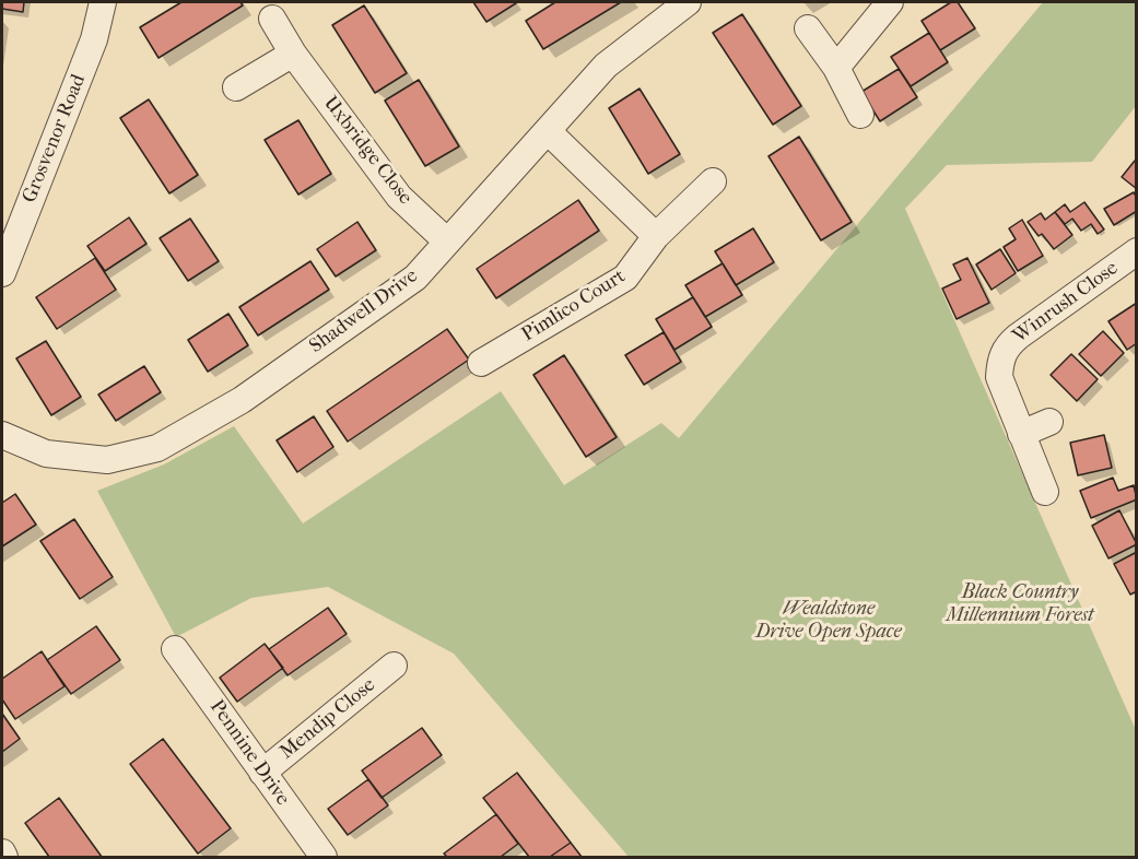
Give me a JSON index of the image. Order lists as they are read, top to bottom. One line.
{"streets":{"street":["Grosvenor Road","Uxbridge Close","Winrush Close","Pimlico Court","Shadwell Drive","Mendip Close","Pennine Drive"]},"crossings":[["Uxbridge Close","Shadwell Drive"],["Mendip Close","Pennine Drive"]],"parks":["Black Country Millennium Forest","Wealdstone Drive Open Space"]}
